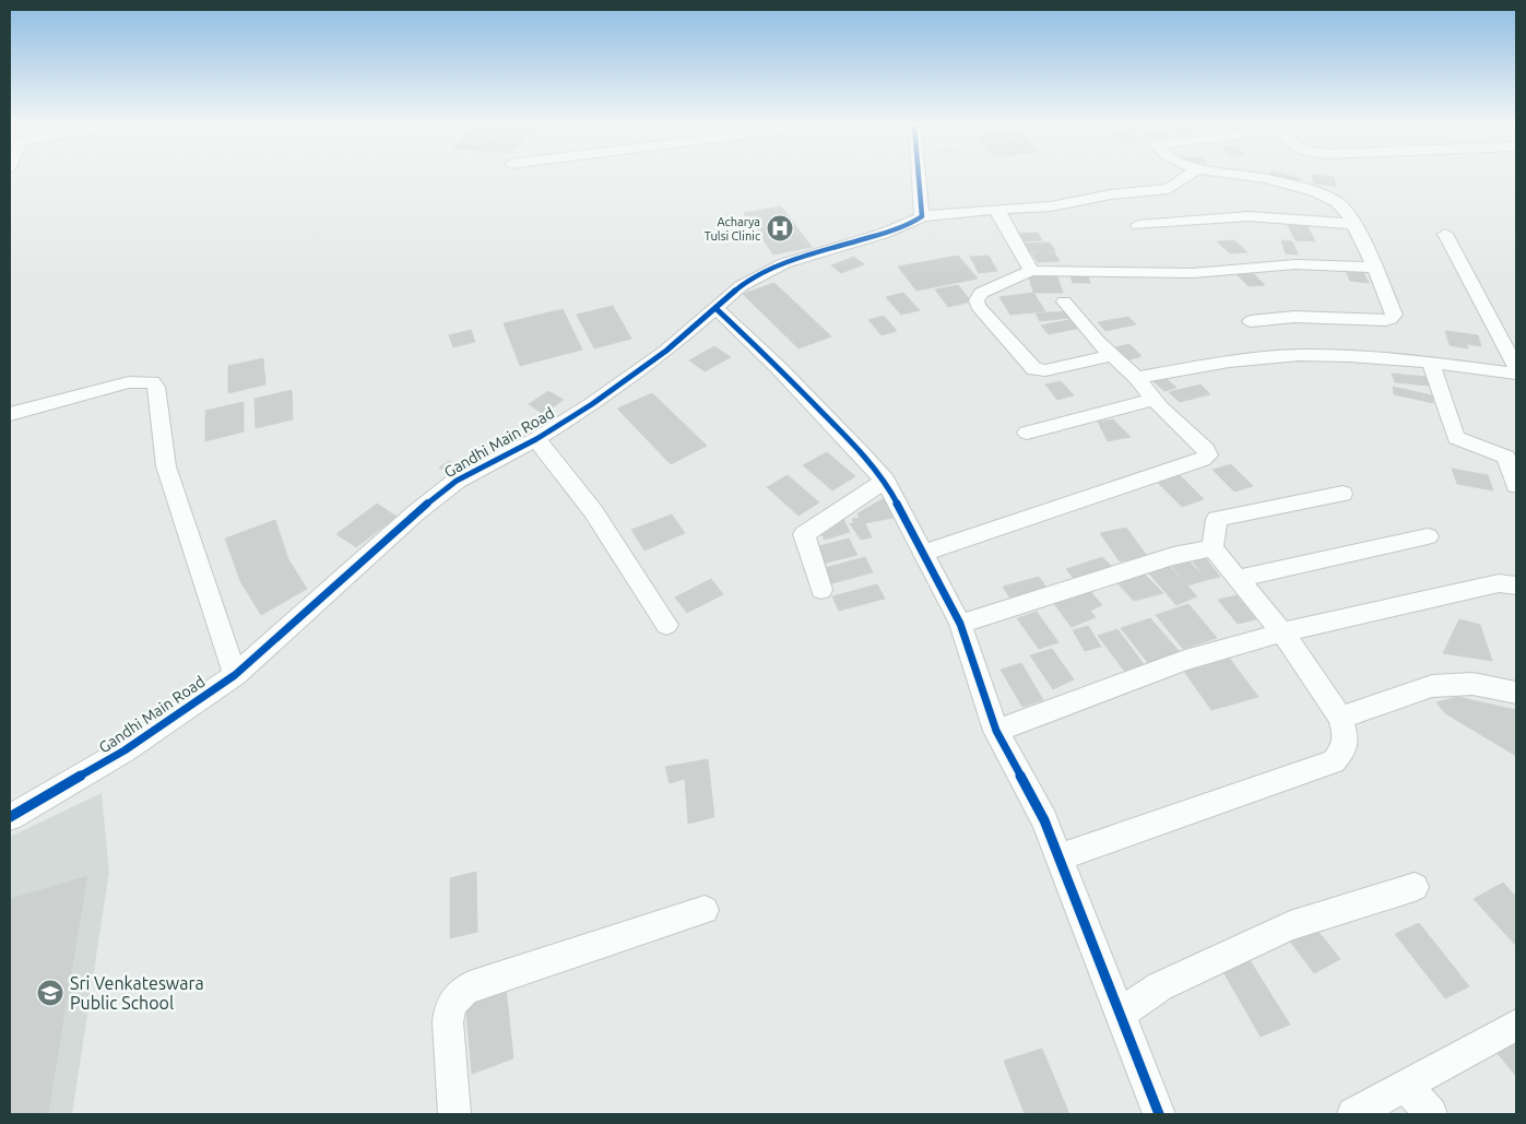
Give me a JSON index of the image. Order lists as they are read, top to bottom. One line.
{"streets":{"street":["Gandhi Main Road"]},"places":{"hospital":["Acharya Tulsi Clinic"],"school or university":["Sri Venkateswara Public School"]}}
